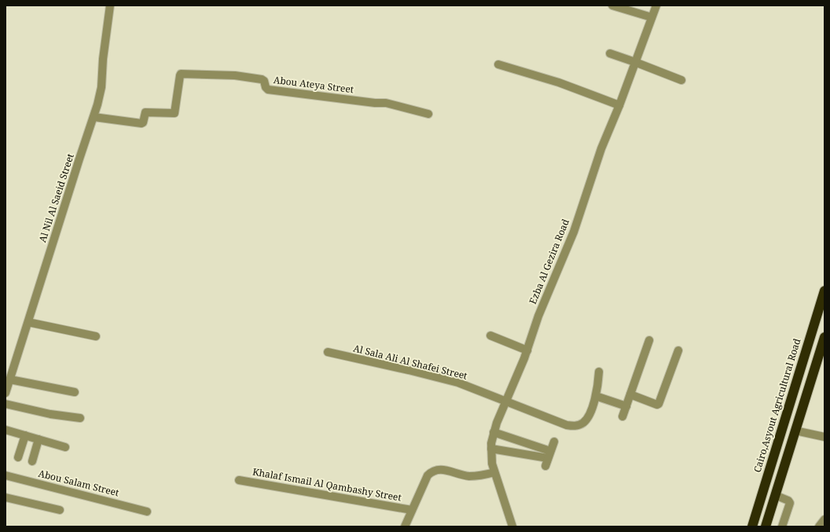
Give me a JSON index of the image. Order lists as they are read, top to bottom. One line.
{"streets":{"highway":["Cairo,Asyout Agricultural Road"],"street":["Abou Ateya Street","Al Nil Al Saeid Street","Ezba Al Gezira Road","Al Sala Ali Al Shafei Street","Abou Salam Street","Khalaf Ismail Al Qambashy Street"]},"crossings":[["Abou Ateya Street","Al Nil Al Saeid Street"],["Ezba Al Gezira Road","Al Sala Ali Al Shafei Street"]]}
